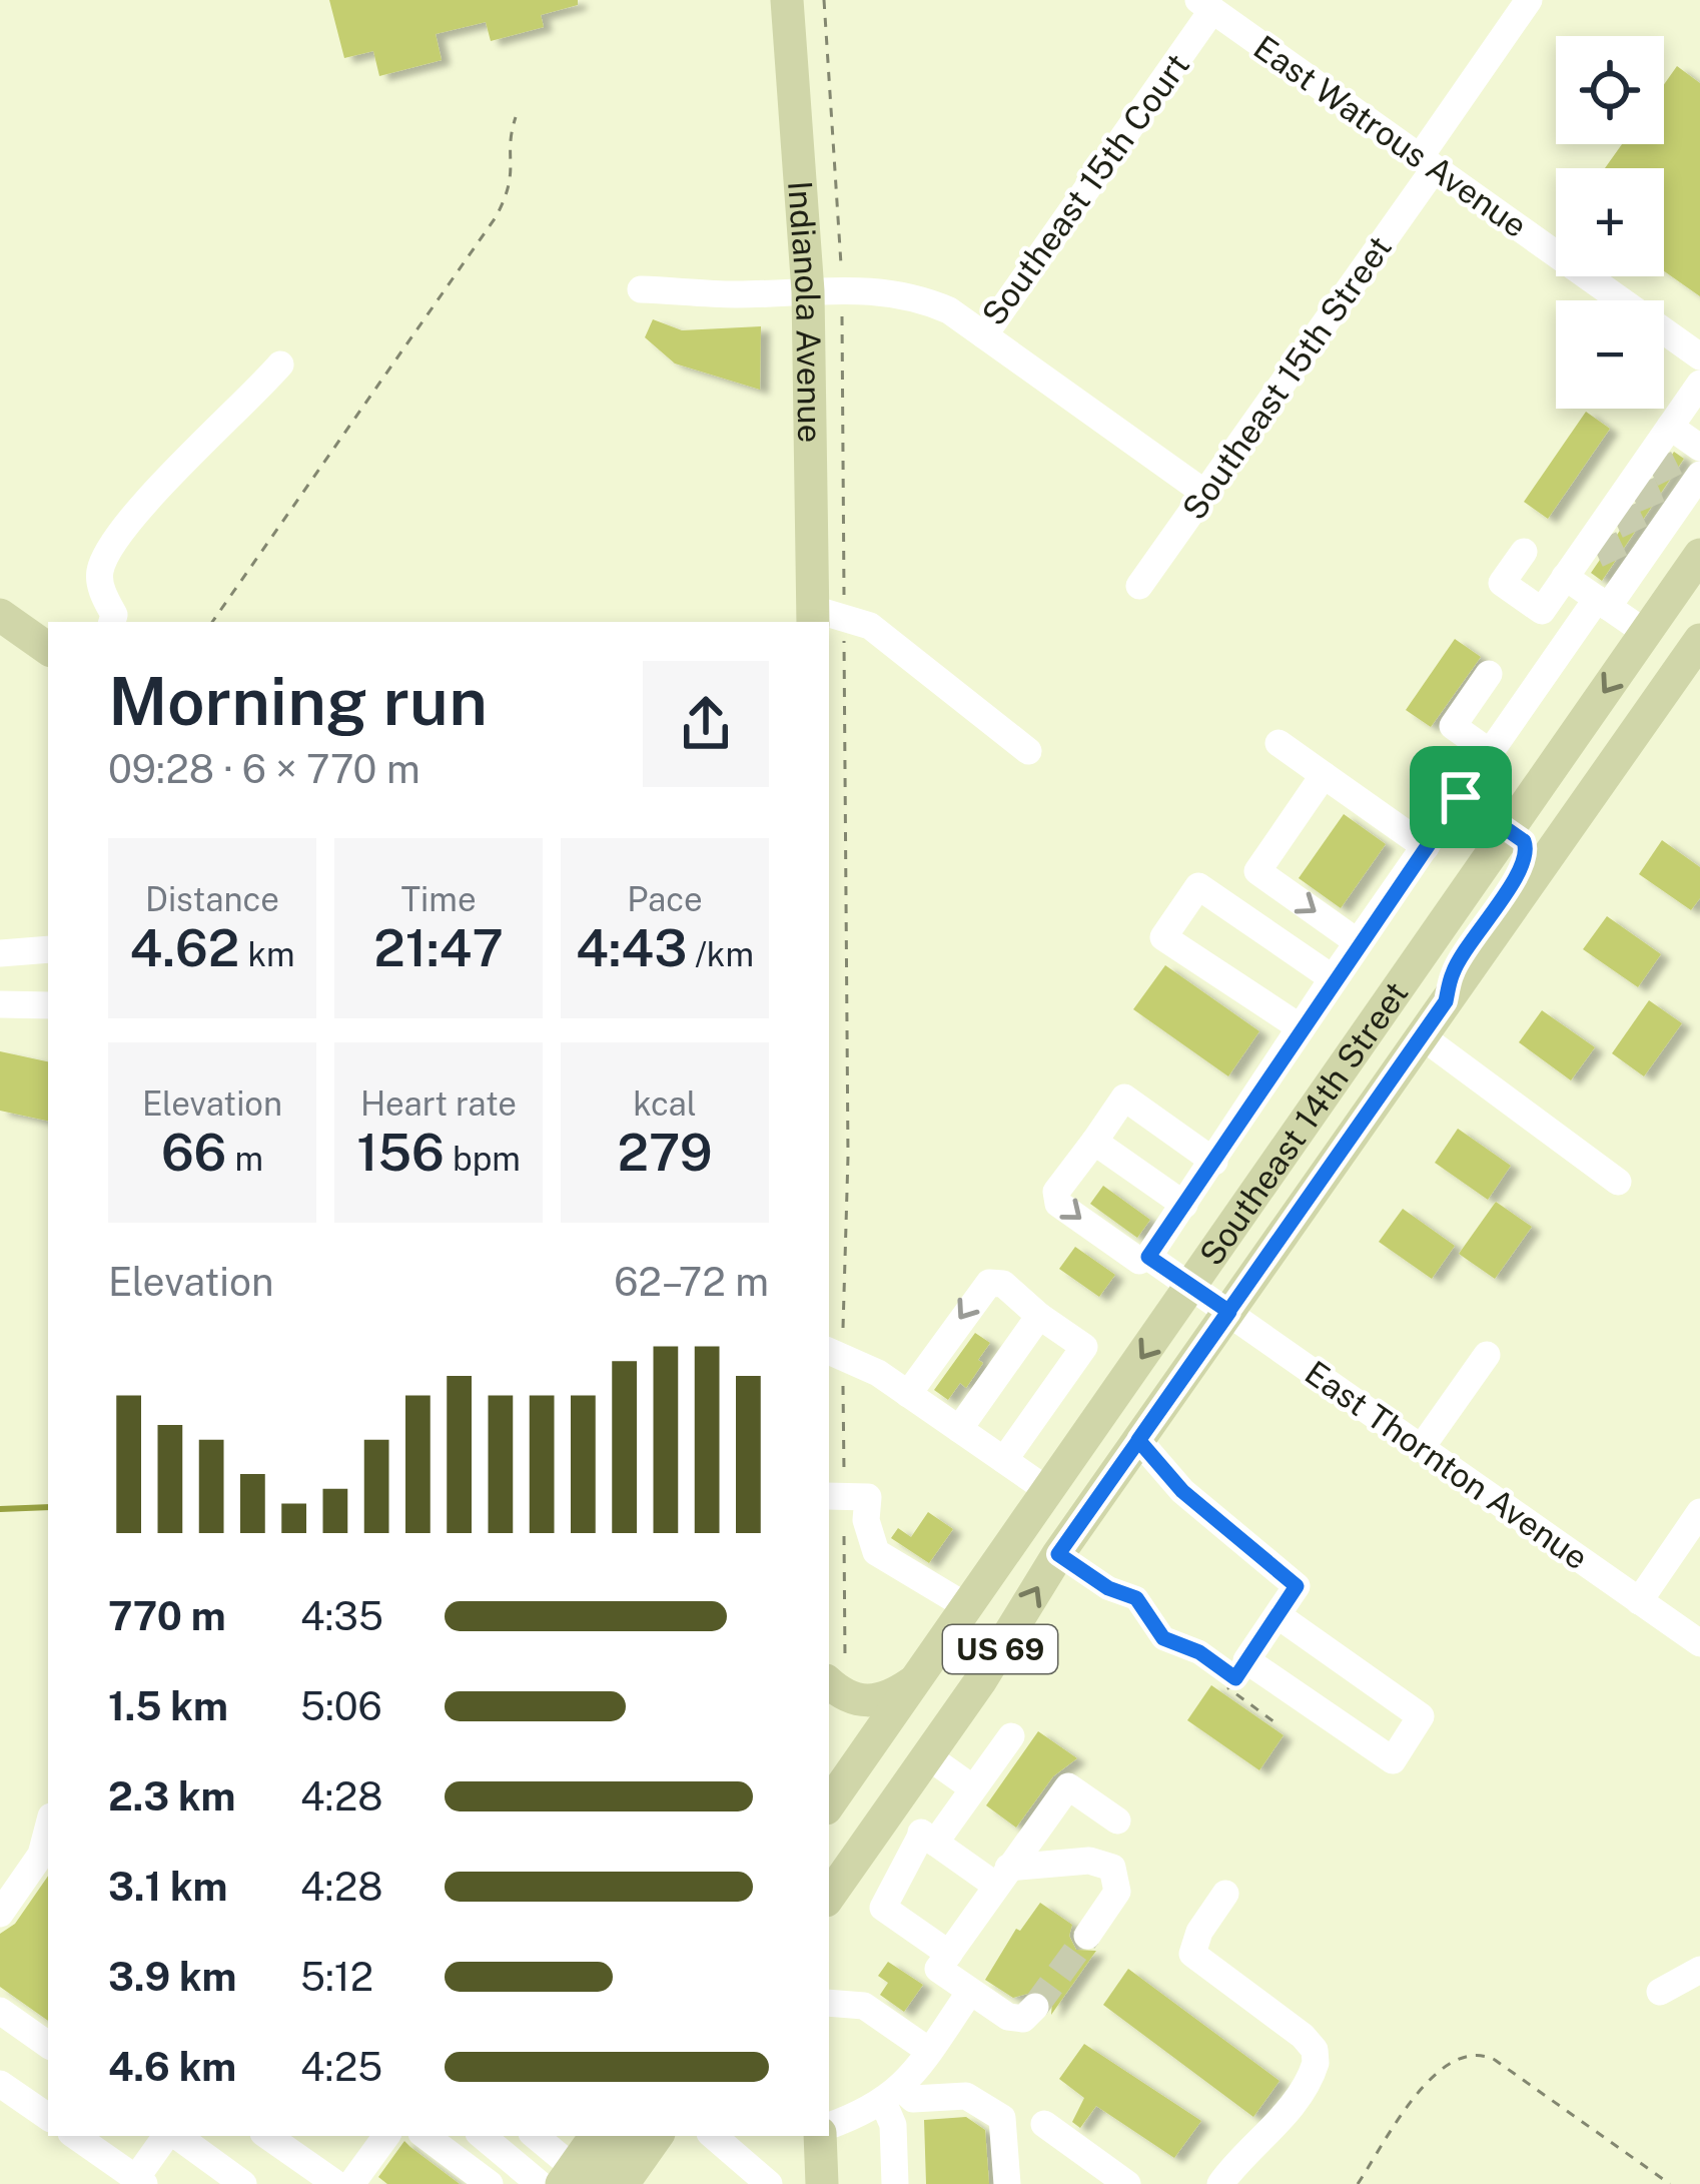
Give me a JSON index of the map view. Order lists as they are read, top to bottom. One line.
{"streets":{"main road":["Indianola Avenue","Southeast 14th Street","US 69"],"street":["East Watrous Avenue","Southeast 15th Court","Southeast 15th Street","East Thornton Avenue"]},"crossings":[["East Watrous Avenue","Southeast 15th Court"],["East Watrous Avenue","Southeast 15th Street"],["Southeast 15th Court","Indianola Avenue"],["Southeast 14th Street","East Thornton Avenue"]],"page":{"map_buttons":["+","−"],"heading":["Morning run","09:28 · 6 × 770 m"],"stats":[["Distance","4.62 km"],["Time","21:47"],["Pace","4:43 /km"],["Elevation","66 m"],["Heart rate","156 bpm"],["kcal","279"]],"chart":["Elevation","62–72 m"],"list":[{"name":"770 m","note":"4:35"},{"name":"1.5 km","note":"5:06"},{"name":"2.3 km","note":"4:28"},{"name":"3.1 km","note":"4:28"},{"name":"3.9 km","note":"5:12"},{"name":"4.6 km","note":"4:25"}]}}
